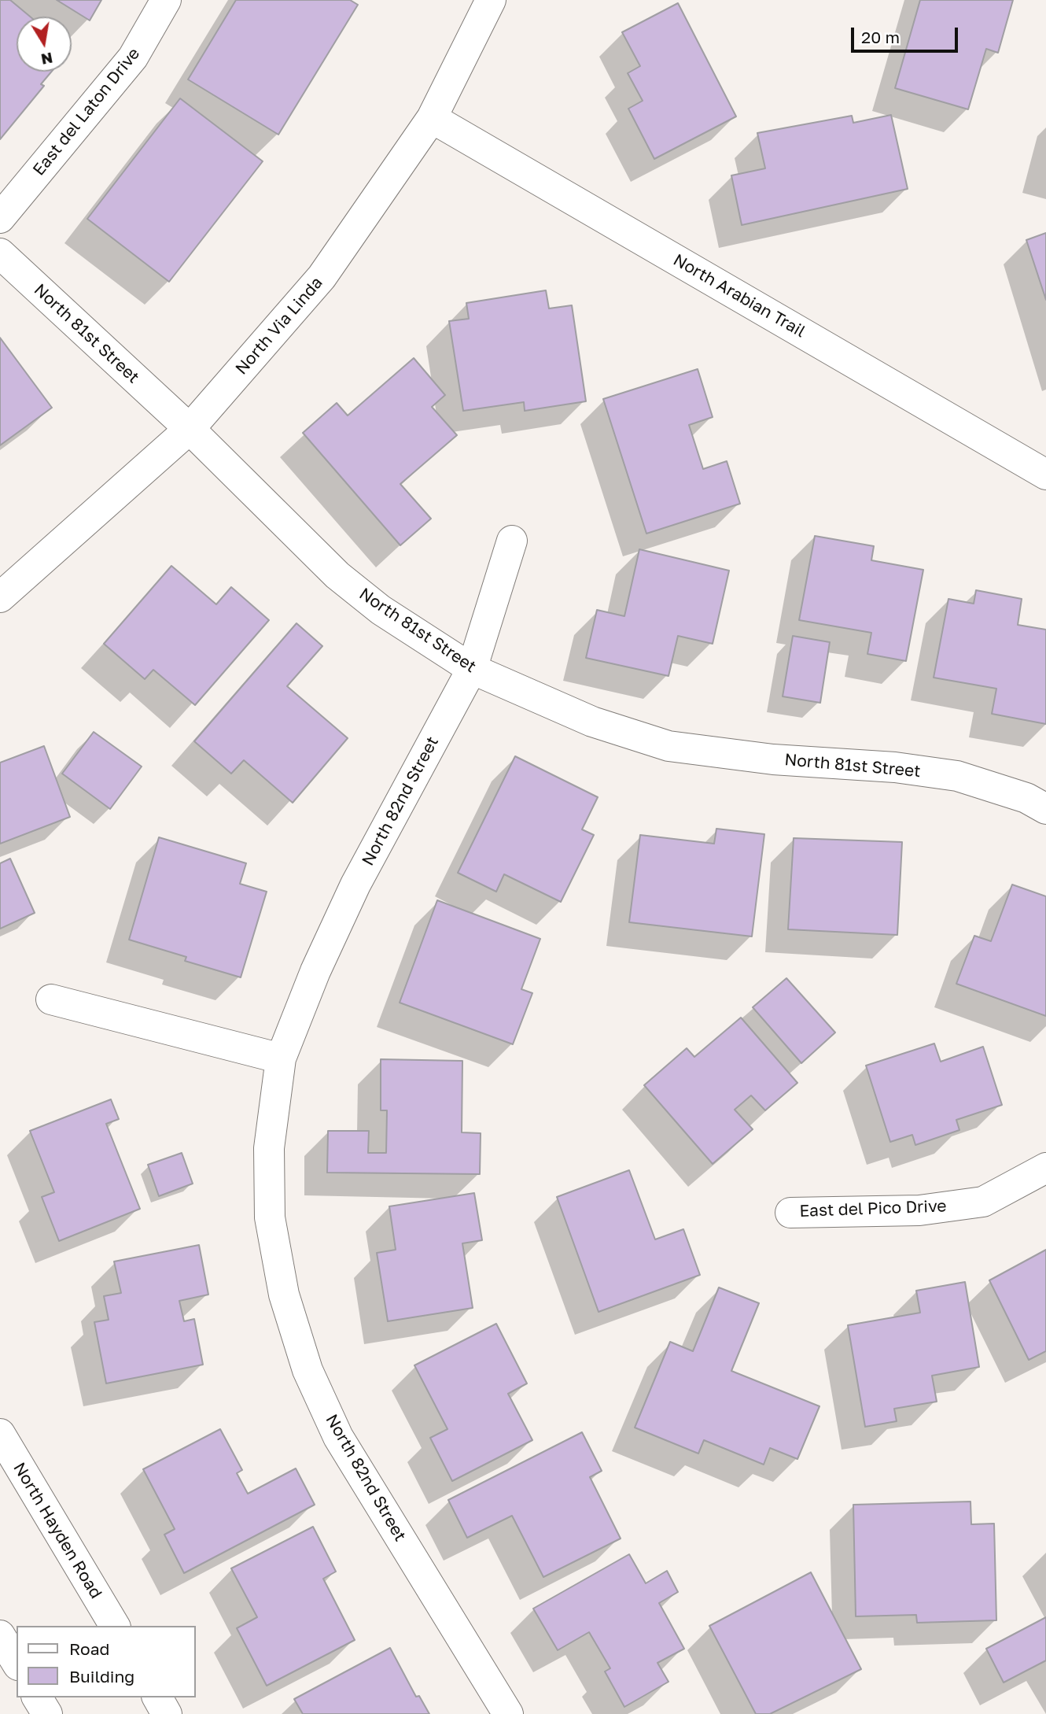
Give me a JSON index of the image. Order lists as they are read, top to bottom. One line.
{"streets":{"street":["East del Laton Drive","North Arabian Trail","North Via Linda","North 81st Street","North 82nd Street","East del Pico Drive","North Hayden Road"]},"crossings":[["North Arabian Trail","North Via Linda"],["North Via Linda","North 81st Street"],["North 81st Street","North 82nd Street"]],"legend":["Road","Building"],"scale_bar":"20 m","north":"bottom"}
